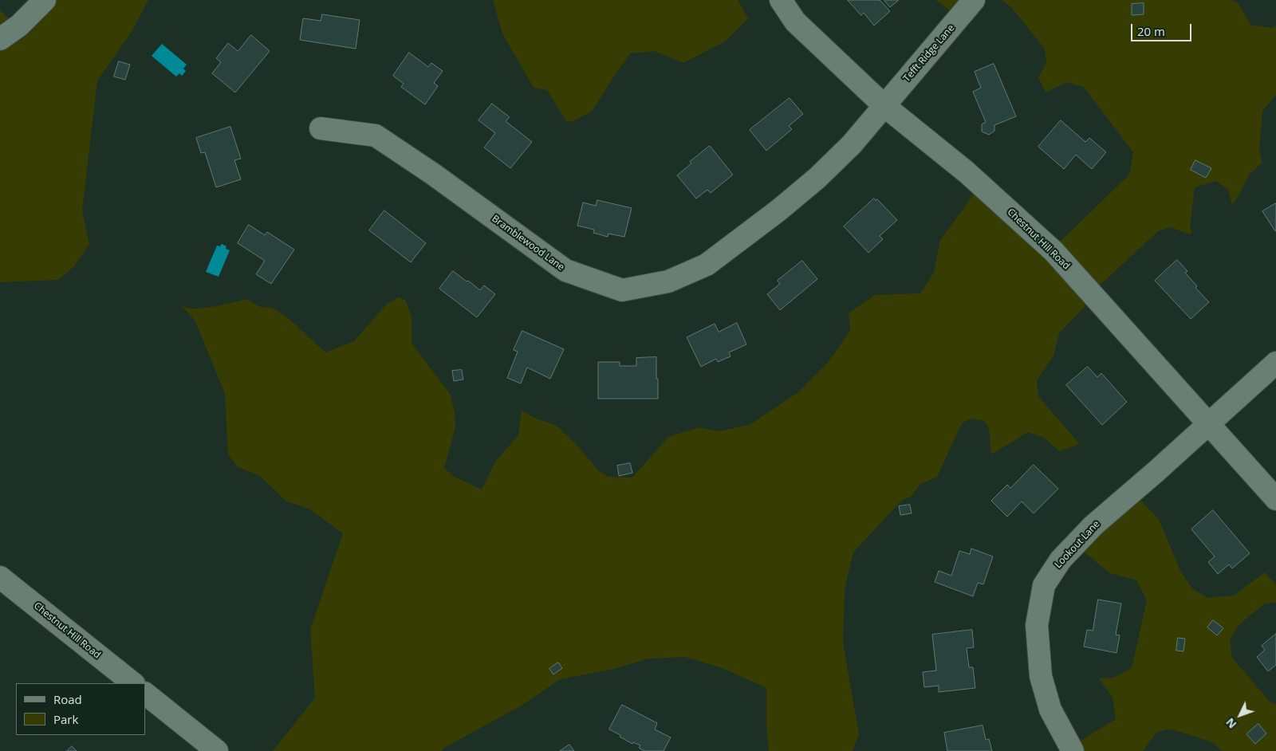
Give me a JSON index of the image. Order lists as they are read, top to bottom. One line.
{"streets":{"street":["Tefft Ridge Lane","Chestnut Hill Road","Bramblewood Lane","Lookout Lane"]},"crossings":[["Tefft Ridge Lane","Chestnut Hill Road"],["Tefft Ridge Lane","Bramblewood Lane"],["Chestnut Hill Road","Bramblewood Lane"],["Chestnut Hill Road","Lookout Lane"]],"legend":["Road","Park"],"scale_bar":"20 m","north":"bottom left"}
